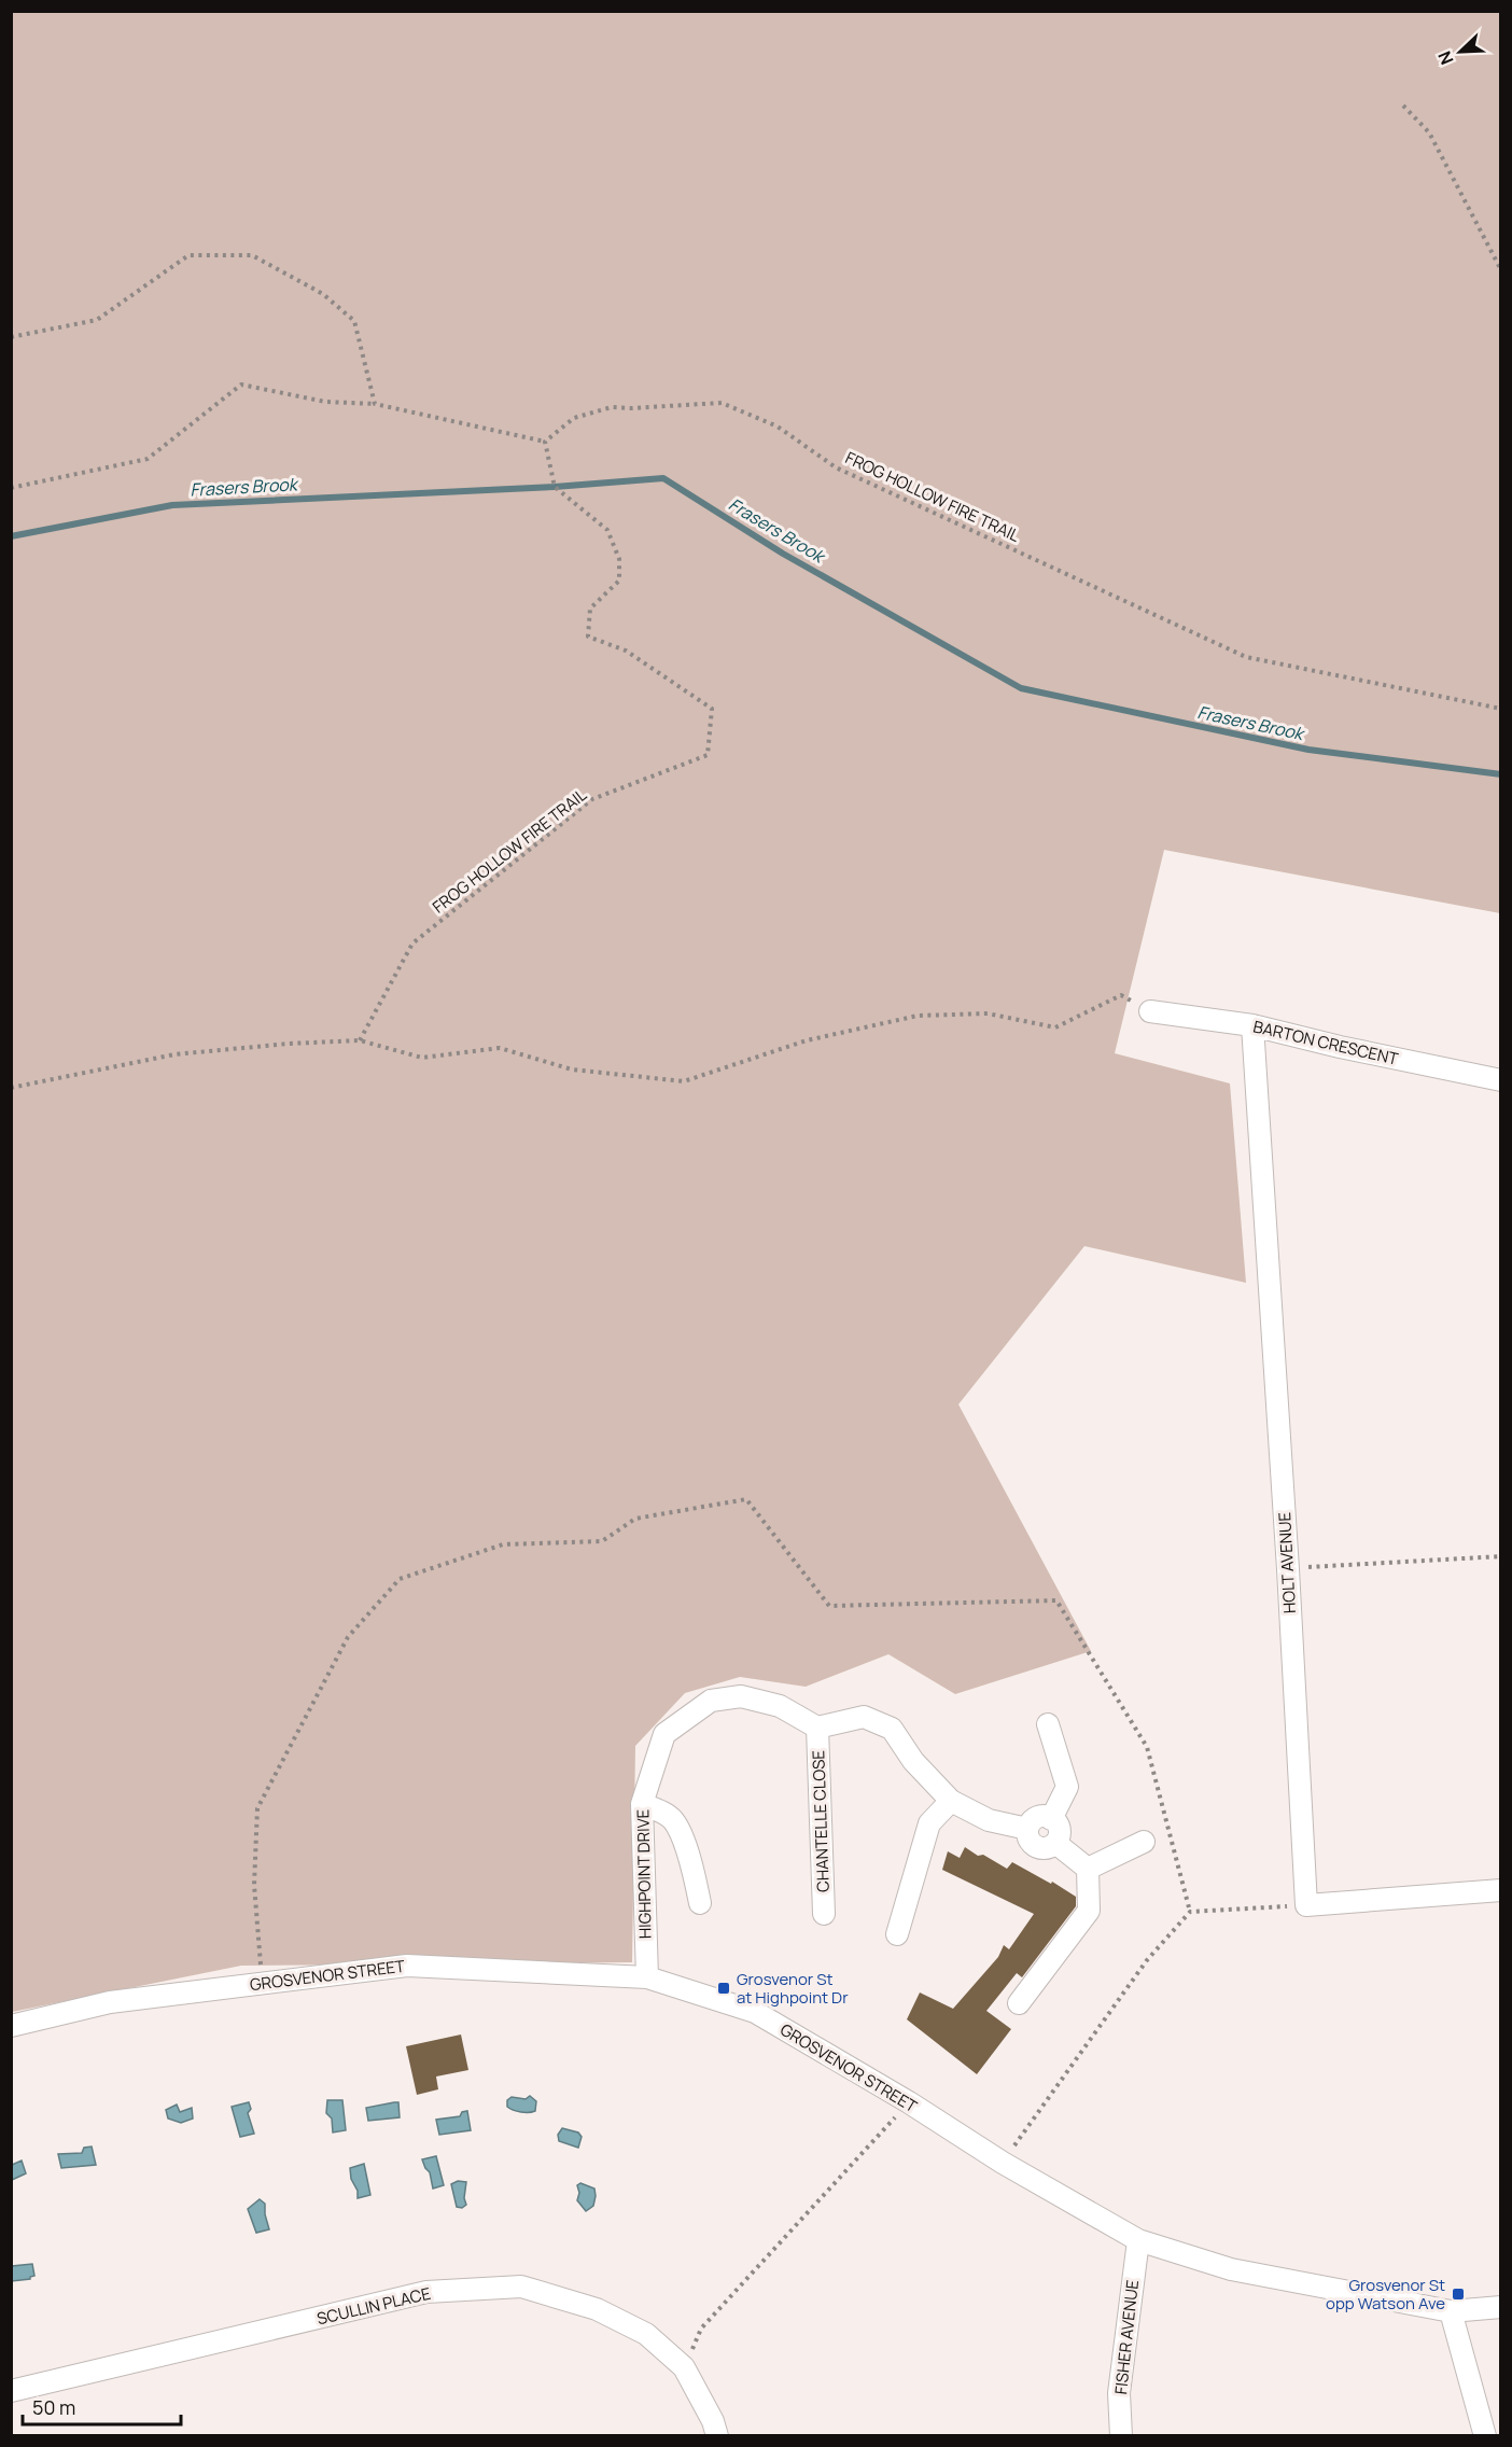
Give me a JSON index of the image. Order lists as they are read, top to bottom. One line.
{"streets":{"street":["BARTON CRESCENT","HOLT AVENUE","CHANTELLE CLOSE","HIGHPOINT DRIVE","GROSVENOR STREET","SCULLIN PLACE","FISHER AVENUE"],"path":["FROG HOLLOW FIRE TRAIL"]},"crossings":[["BARTON CRESCENT","HOLT AVENUE"],["CHANTELLE CLOSE","HIGHPOINT DRIVE"],["HIGHPOINT DRIVE","GROSVENOR STREET"],["GROSVENOR STREET","FISHER AVENUE"]],"water":["Frasers Brook"],"places":{"transit":["Grosvenor St at Highpoint Dr","Grosvenor St opp Watson Ave"]},"scale_bar":"50 m","north":"bottom left"}
